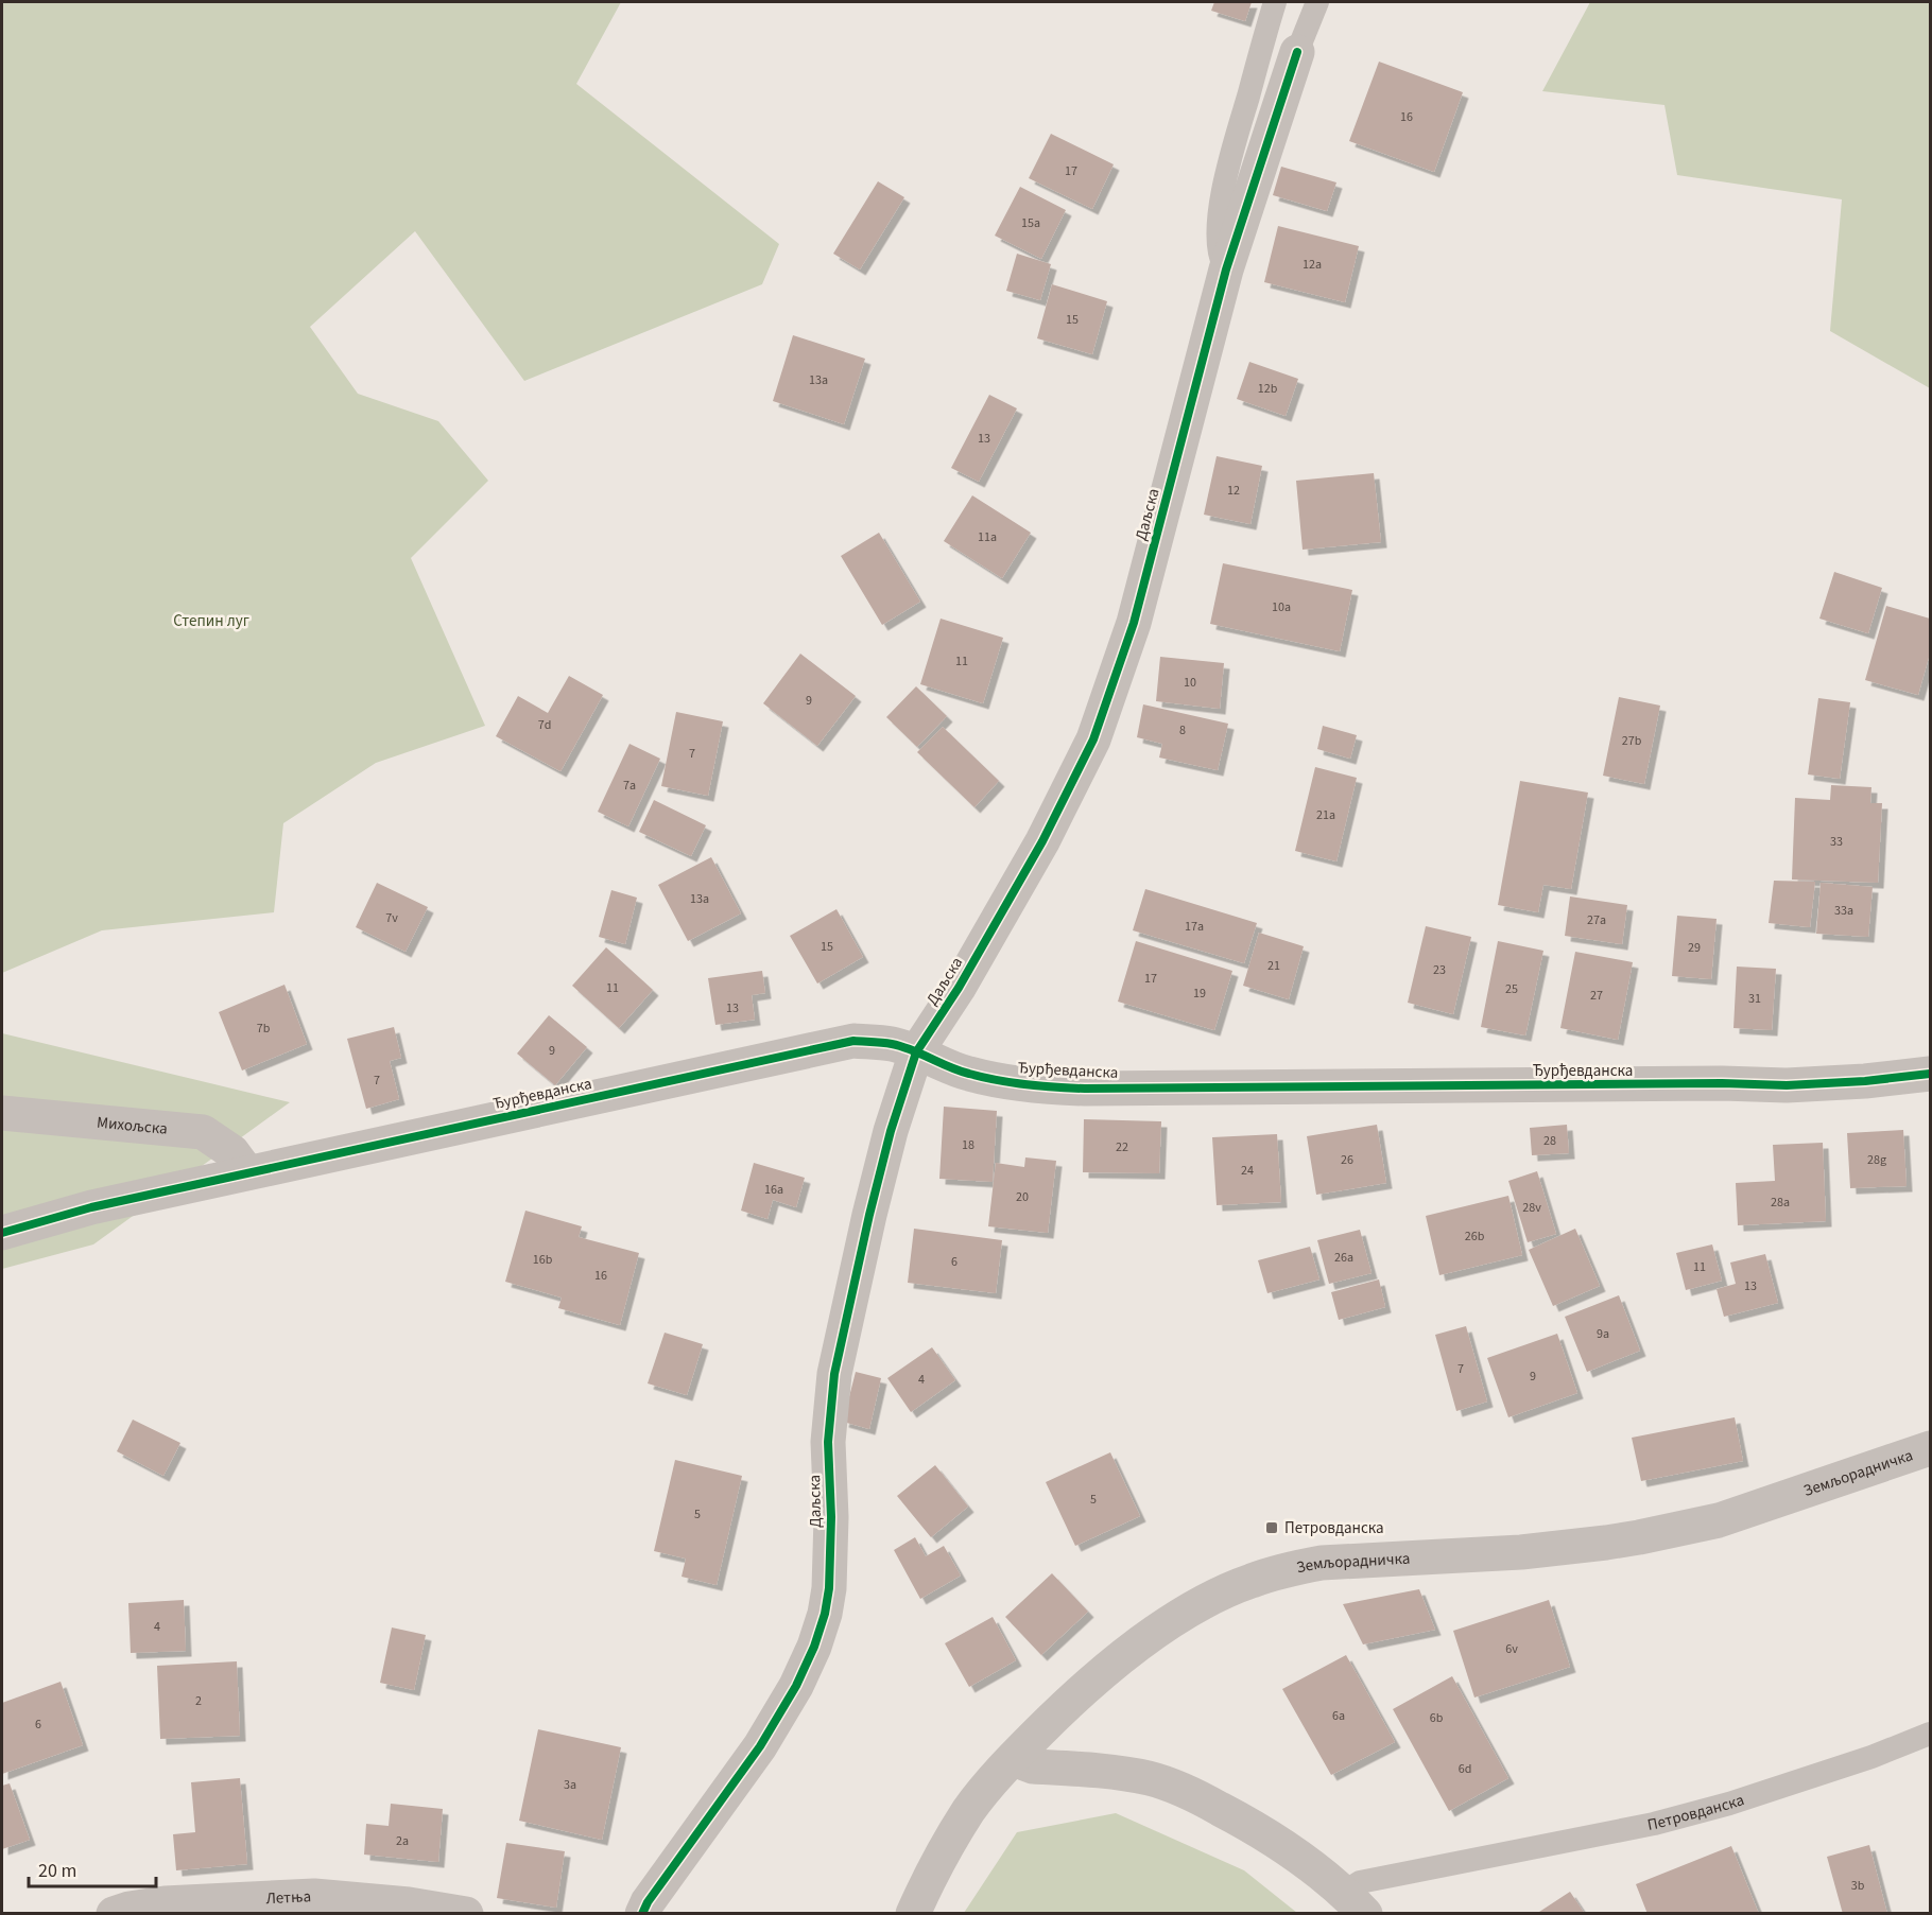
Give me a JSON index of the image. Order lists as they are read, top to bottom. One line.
{"streets":{"street":["Даљска","Ђурђевданска","Михољска","Земљорадничка","Петровданска","Летња"]},"crossings":[["Даљска","Ђурђевданска"],["Ђурђевданска","Михољска"],["Земљорадничка","Петровданска"]],"parks":["Степин луг"],"places":{"transit":["Петровданска"]},"house_numbers":["16","17","15a","12a","15","13a","12b","13","12","11a","10a","11","10","9","7d","8","27b","7","7a","21a","33","13a","33a","7v","27a","17a","15","29","21","23","17","11","25","19","27","31","13","7b","9","7","28","18","22","26","28g","24","16a","20","28a","28v","26b","26a","16b","6","11","16","13","9a","7","9","4","5","5","4","6v","2","6a","6b","6","6d","3a","2a","3b"],"scale_bar":"20 m"}
